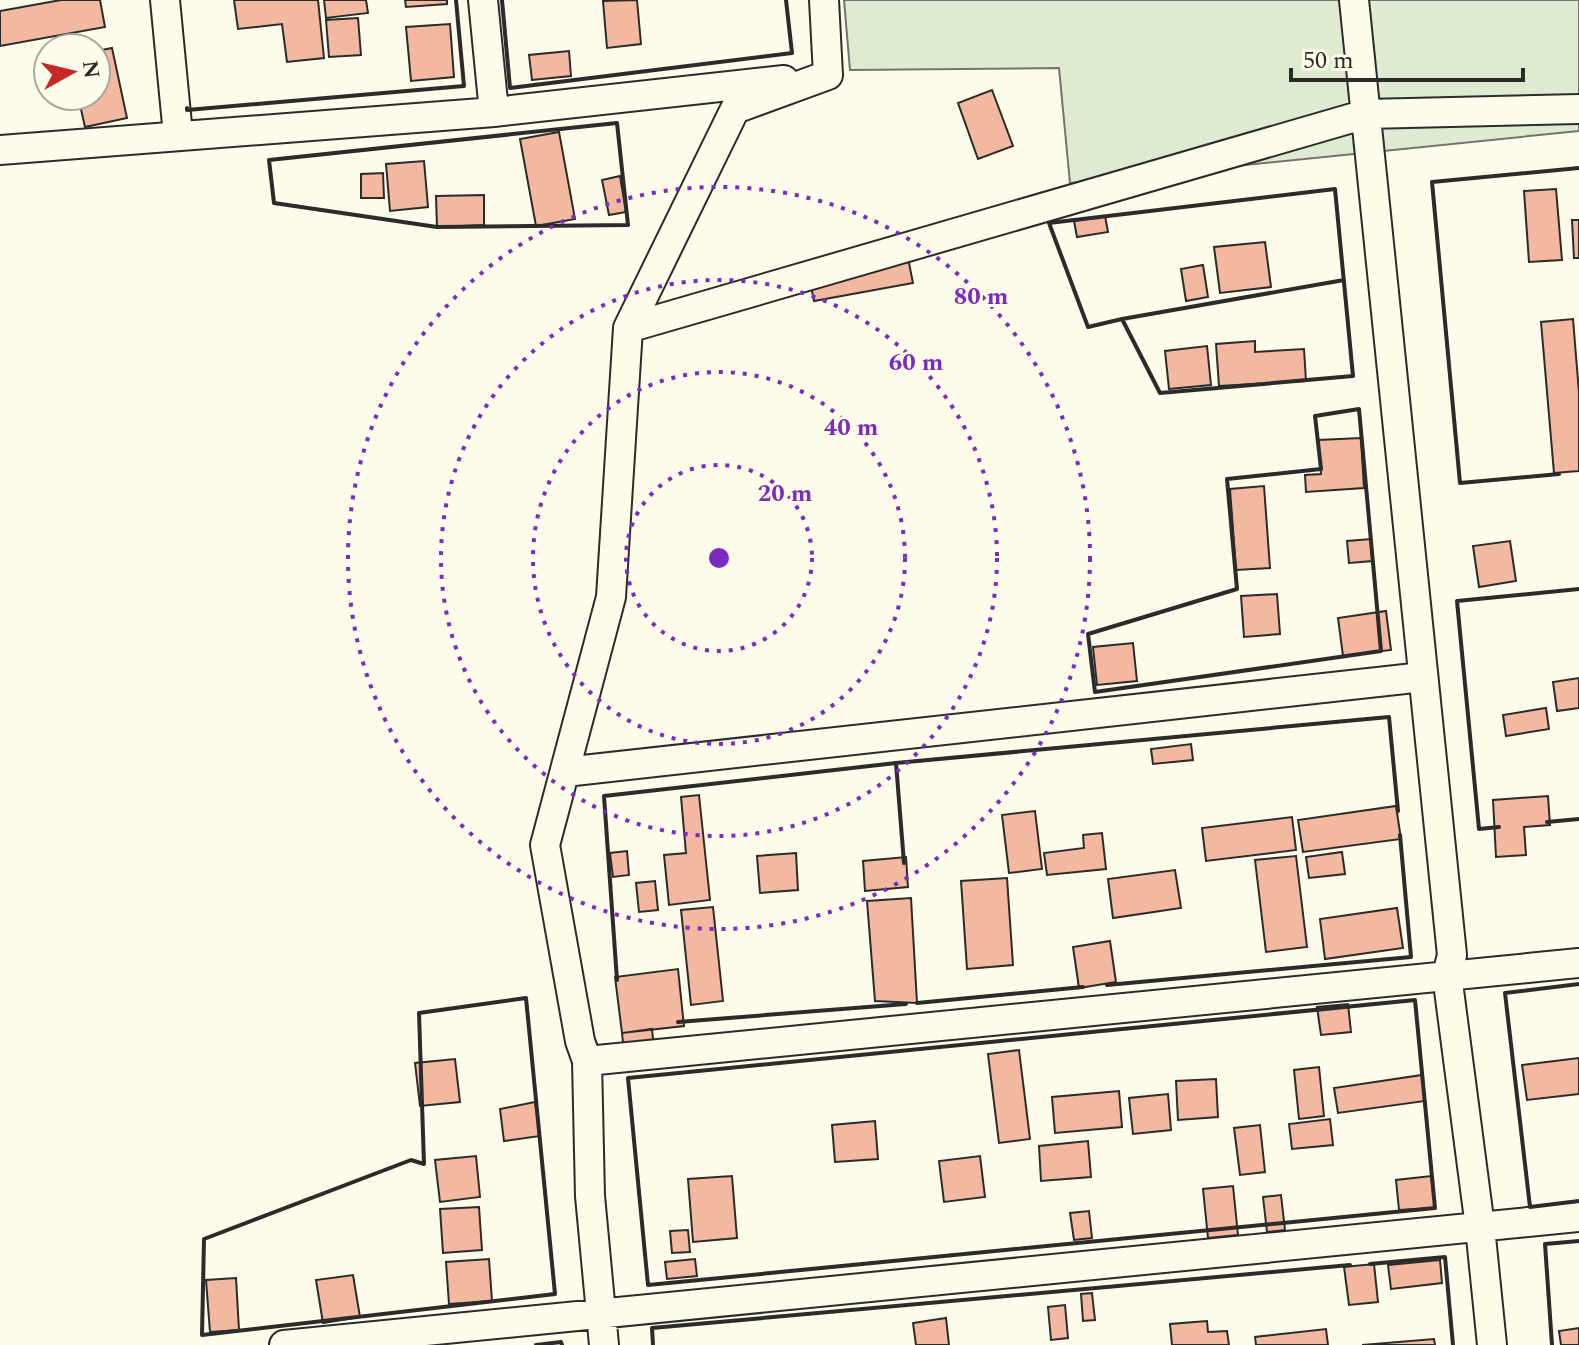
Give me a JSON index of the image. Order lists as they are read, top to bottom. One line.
{"scale_bar":"50 m","north":"right","rings":["80 m","60 m","40 m","20 m"]}
